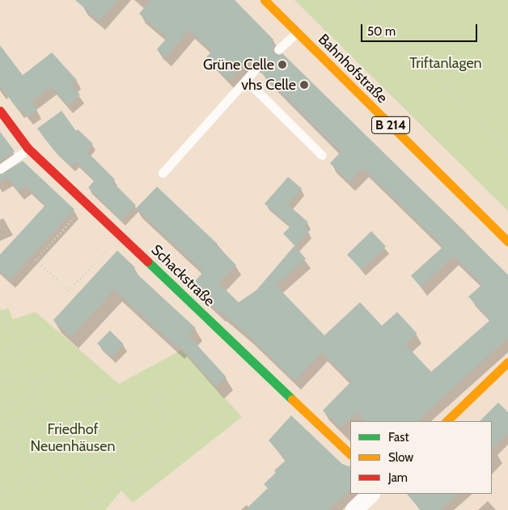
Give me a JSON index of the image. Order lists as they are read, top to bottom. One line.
{"streets":{"street":["Bahnhofstraße","B 214","Schackstraße"]},"parks":["Triftanlagen","Friedhof Neuenhäusen"],"places":["Grüne Celle","vhs Celle"],"legend":["Fast","Slow","Jam"],"scale_bar":"50 m"}
